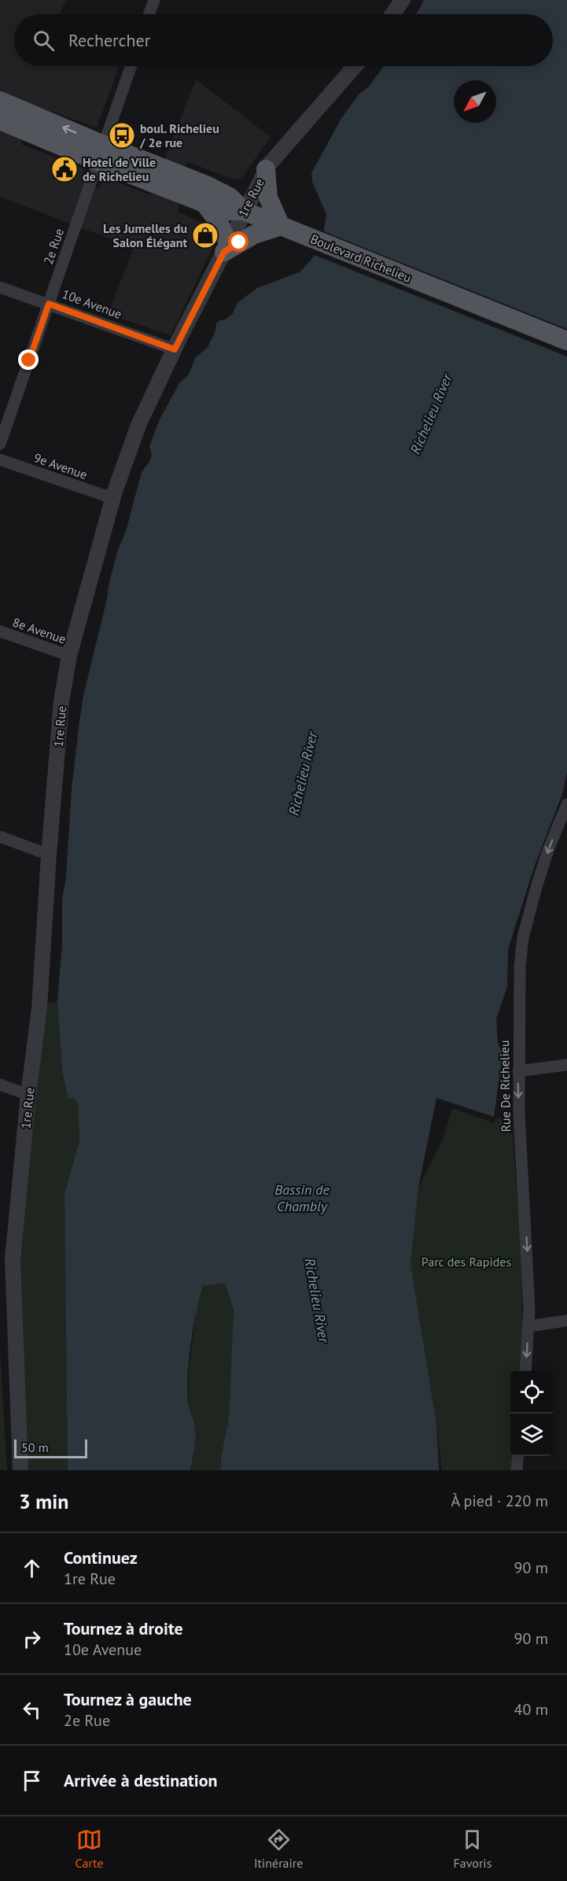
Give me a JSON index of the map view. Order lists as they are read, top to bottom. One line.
{"streets":{"main road":["Boulevard Richelieu"],"street":["1re Rue","2e Rue","10e Avenue","9e Avenue","8e Avenue","Rue De Richelieu"]},"crossings":[["1re Rue","Boulevard Richelieu"],["1re Rue","10e Avenue"],["1re Rue","9e Avenue"],["1re Rue","8e Avenue"],["2e Rue","Boulevard Richelieu"],["2e Rue","10e Avenue"]],"one_way":["Rue De Richelieu"],"water":["Richelieu River","Bassin de Chambly"],"parks":["Parc des Rapides"],"places":{"bus stop":["boul. Richelieu / 2e rue"],"public building":["Hotel de Ville de Richelieu"],"shop":["Les Jumelles du Salon Élégant"]},"scale_bar":"50 m","north":"bottom left","page":{"search":"Rechercher","scale":"50 m","heading":["3 min","À pied · 220 m"],"list":[["Continuez","1re Rue","90 m"],["Tournez à droite","10e Avenue","90 m"],["Tournez à gauche","2e Rue","40 m"],"Arrivée à destination"],"nav":["Carte","Itinéraire","Favoris"]}}
